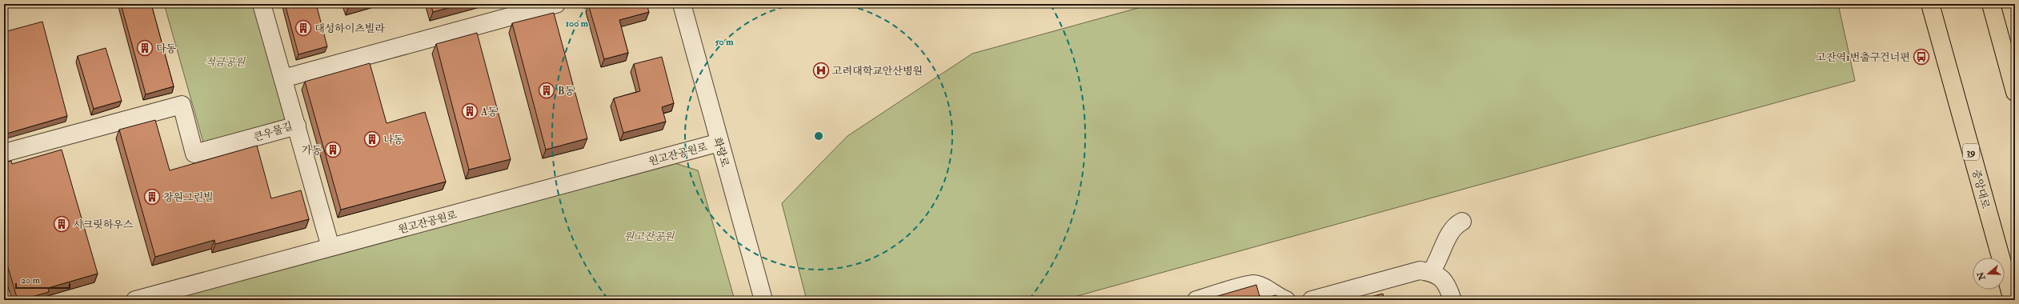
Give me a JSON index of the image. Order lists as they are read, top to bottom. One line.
{"streets":{"main road":["39","중앙대로"],"street":["큰우물길","화랑로","원고잔공원로"]},"crossings":[["화랑로","원고잔공원로"]],"parks":["적금공원","원고잔공원"],"places":{"building":["대성하이츠빌라","다동","B동","A동","나동","가동","창원그린빌","시크릿하우스"],"bus stop":["고잔역1번출구건너편"],"hospital":["고려대학교안산병원"]},"scale_bar":"20 m","north":"left","rings":["100 m","50 m"]}
